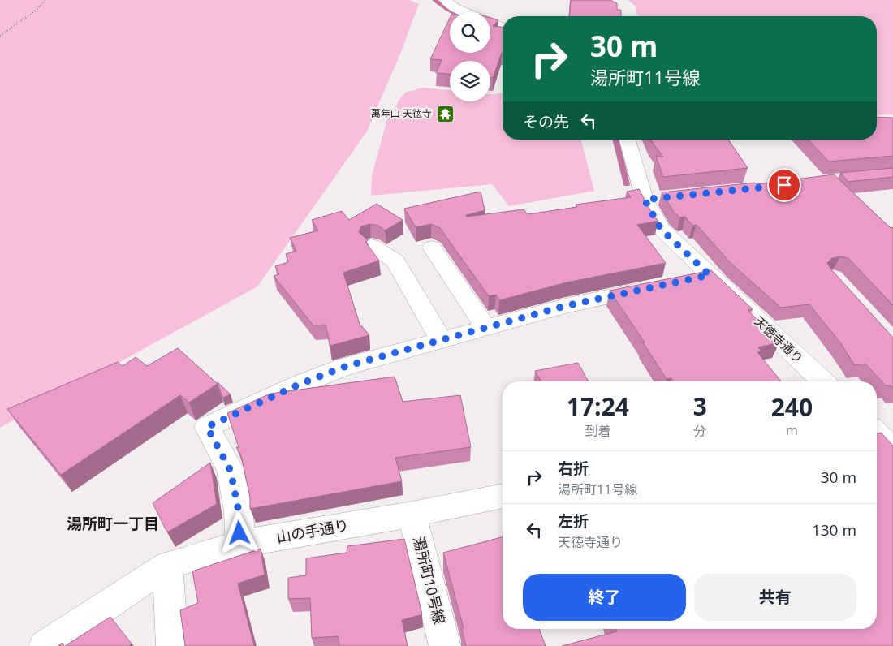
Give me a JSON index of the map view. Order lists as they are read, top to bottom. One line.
{"streets":{"street":["天徳寺通り","山の手通り","湯所町10号線"]},"crossings":[["山の手通り","湯所町10号線"]],"districts":["湯所町一丁目"],"places":{"temple":["萬年山 天徳寺"]},"page":{"turn":["30 m","湯所町11号線"],"then":"その先","eta":["17:24","到着","3","分","240","m"],"list":[{"name":"右折","note":"湯所町11号線","value":"30 m"},{"name":"左折","note":"天徳寺通り","value":"130 m"}],"buttons":["終了","共有"]}}
